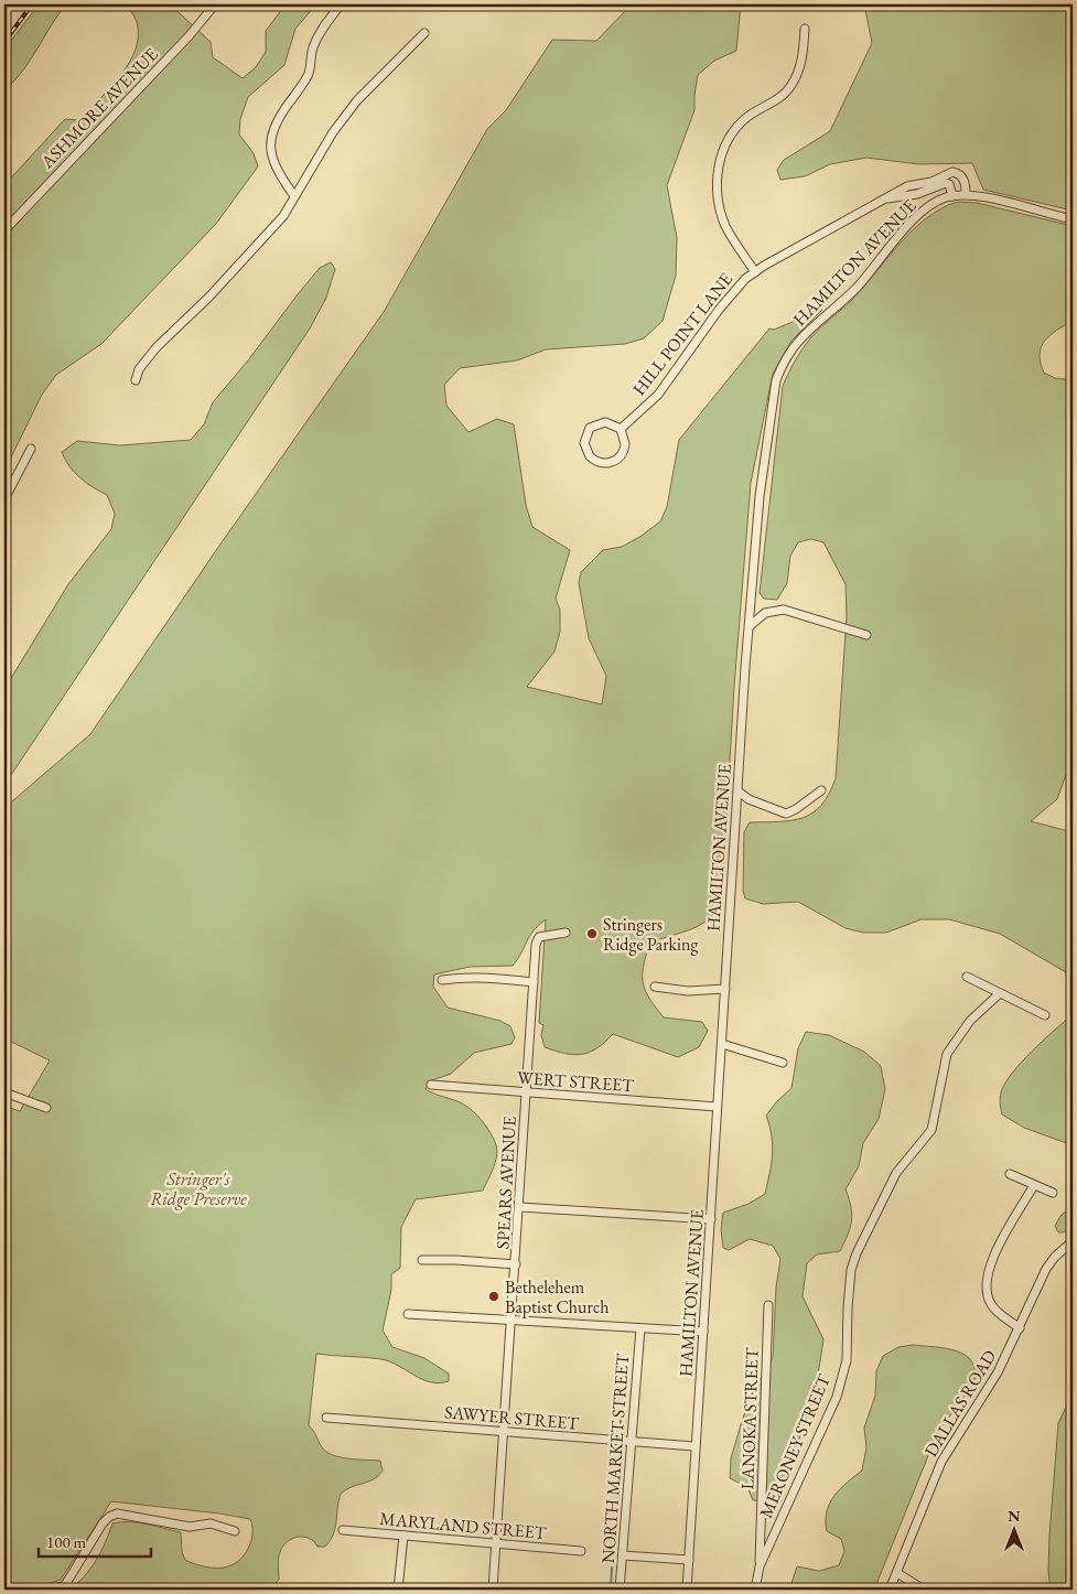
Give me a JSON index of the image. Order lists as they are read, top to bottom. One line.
{"streets":{"street":["ASHMORE AVENUE","HAMILTON AVENUE","HILL POINT LANE","WERT STREET","SPEARS AVENUE","DALLAS ROAD","SAWYER STREET","LANOKA STREET","MERONEY STREET","NORTH MARKET STREET","MARYLAND STREET"]},"crossings":[["HAMILTON AVENUE","HILL POINT LANE"],["HAMILTON AVENUE","WERT STREET"],["HAMILTON AVENUE","SAWYER STREET"],["WERT STREET","SPEARS AVENUE"],["SPEARS AVENUE","SAWYER STREET"],["SPEARS AVENUE","MARYLAND STREET"],["SAWYER STREET","NORTH MARKET STREET"],["LANOKA STREET","MERONEY STREET"]],"parks":["Stringer's Ridge Preserve"],"places":["Stringers Ridge Parking","Bethelehem Baptist Church"],"scale_bar":"100 m","north":"top"}
